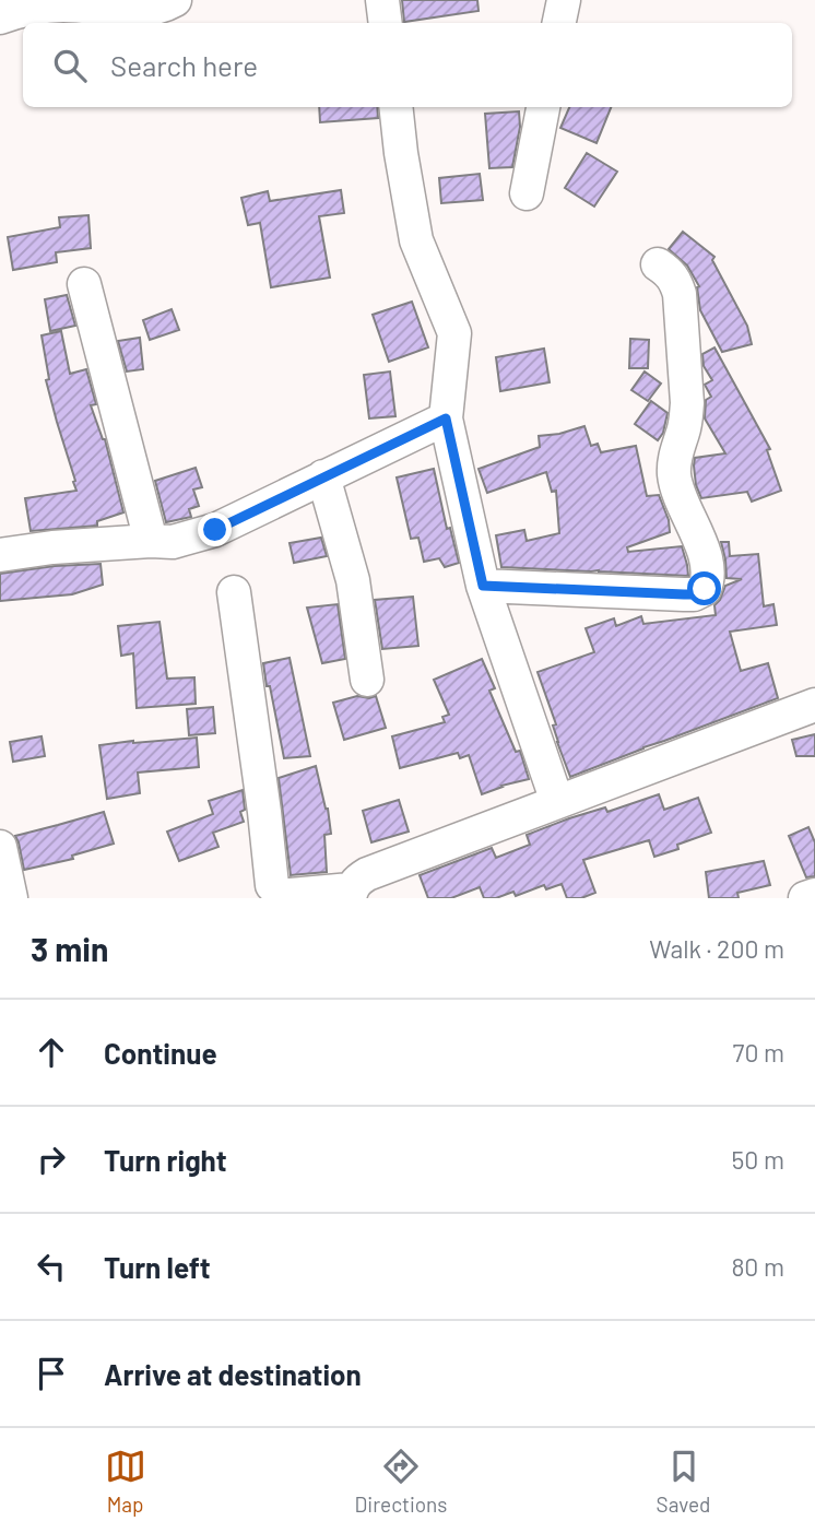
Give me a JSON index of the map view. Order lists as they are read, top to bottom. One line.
{"page":{"search":"Search here","heading":["3 min","Walk · 200 m"],"list":[["Continue","70 m"],["Turn right","50 m"],["Turn left","80 m"],"Arrive at destination"],"nav":["Map","Directions","Saved"]}}
